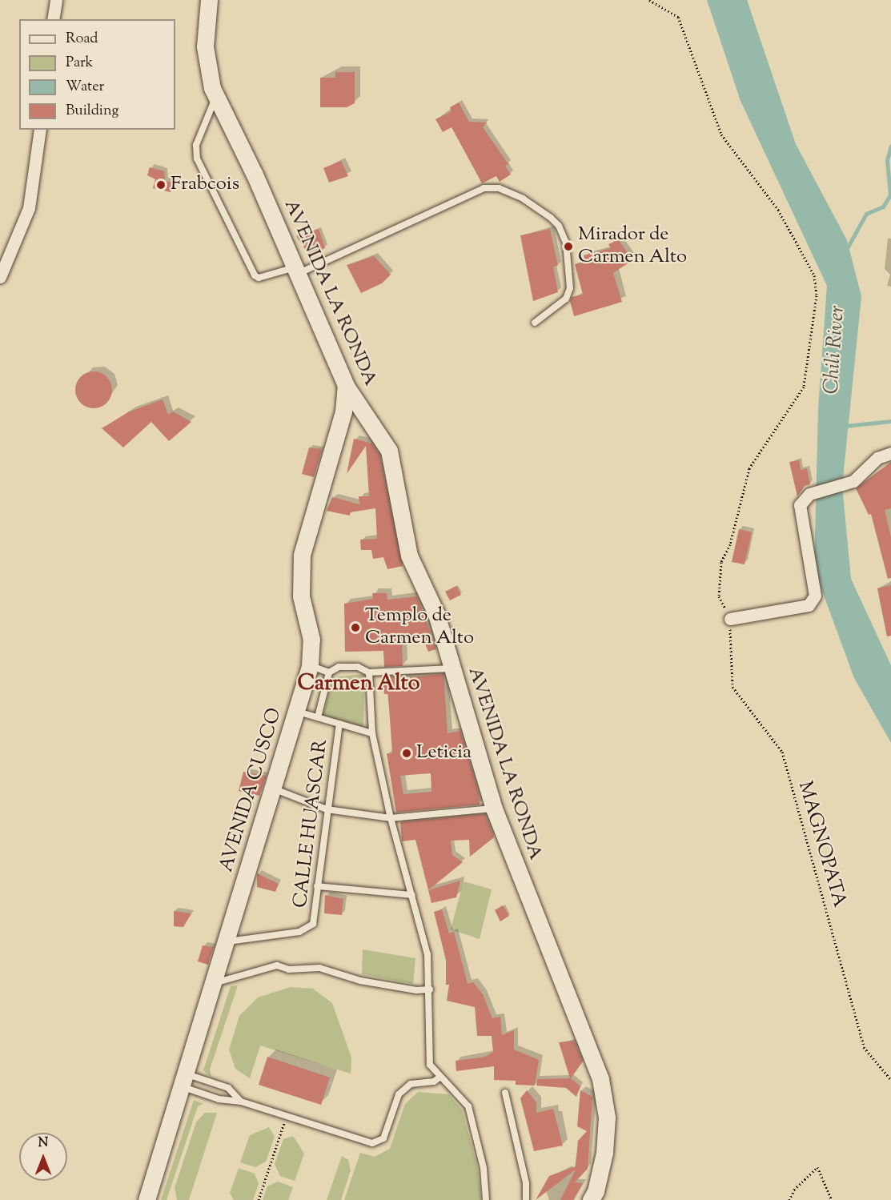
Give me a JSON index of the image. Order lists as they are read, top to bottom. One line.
{"streets":{"main road":["AVENIDA LA RONDA","AVENIDA CUSCO"],"lane":["CALLE HUASCAR"],"path":["MAGNOPATA"]},"crossings":[["AVENIDA LA RONDA","AVENIDA CUSCO"],["AVENIDA CUSCO","CALLE HUASCAR"]],"districts":["Carmen Alto"],"water":["Chili River"],"places":["Frabcois","Mirador de Carmen Alto","Templo de Carmen Alto","Leticia"],"legend":["Road","Park","Water","Building"],"north":"top"}
